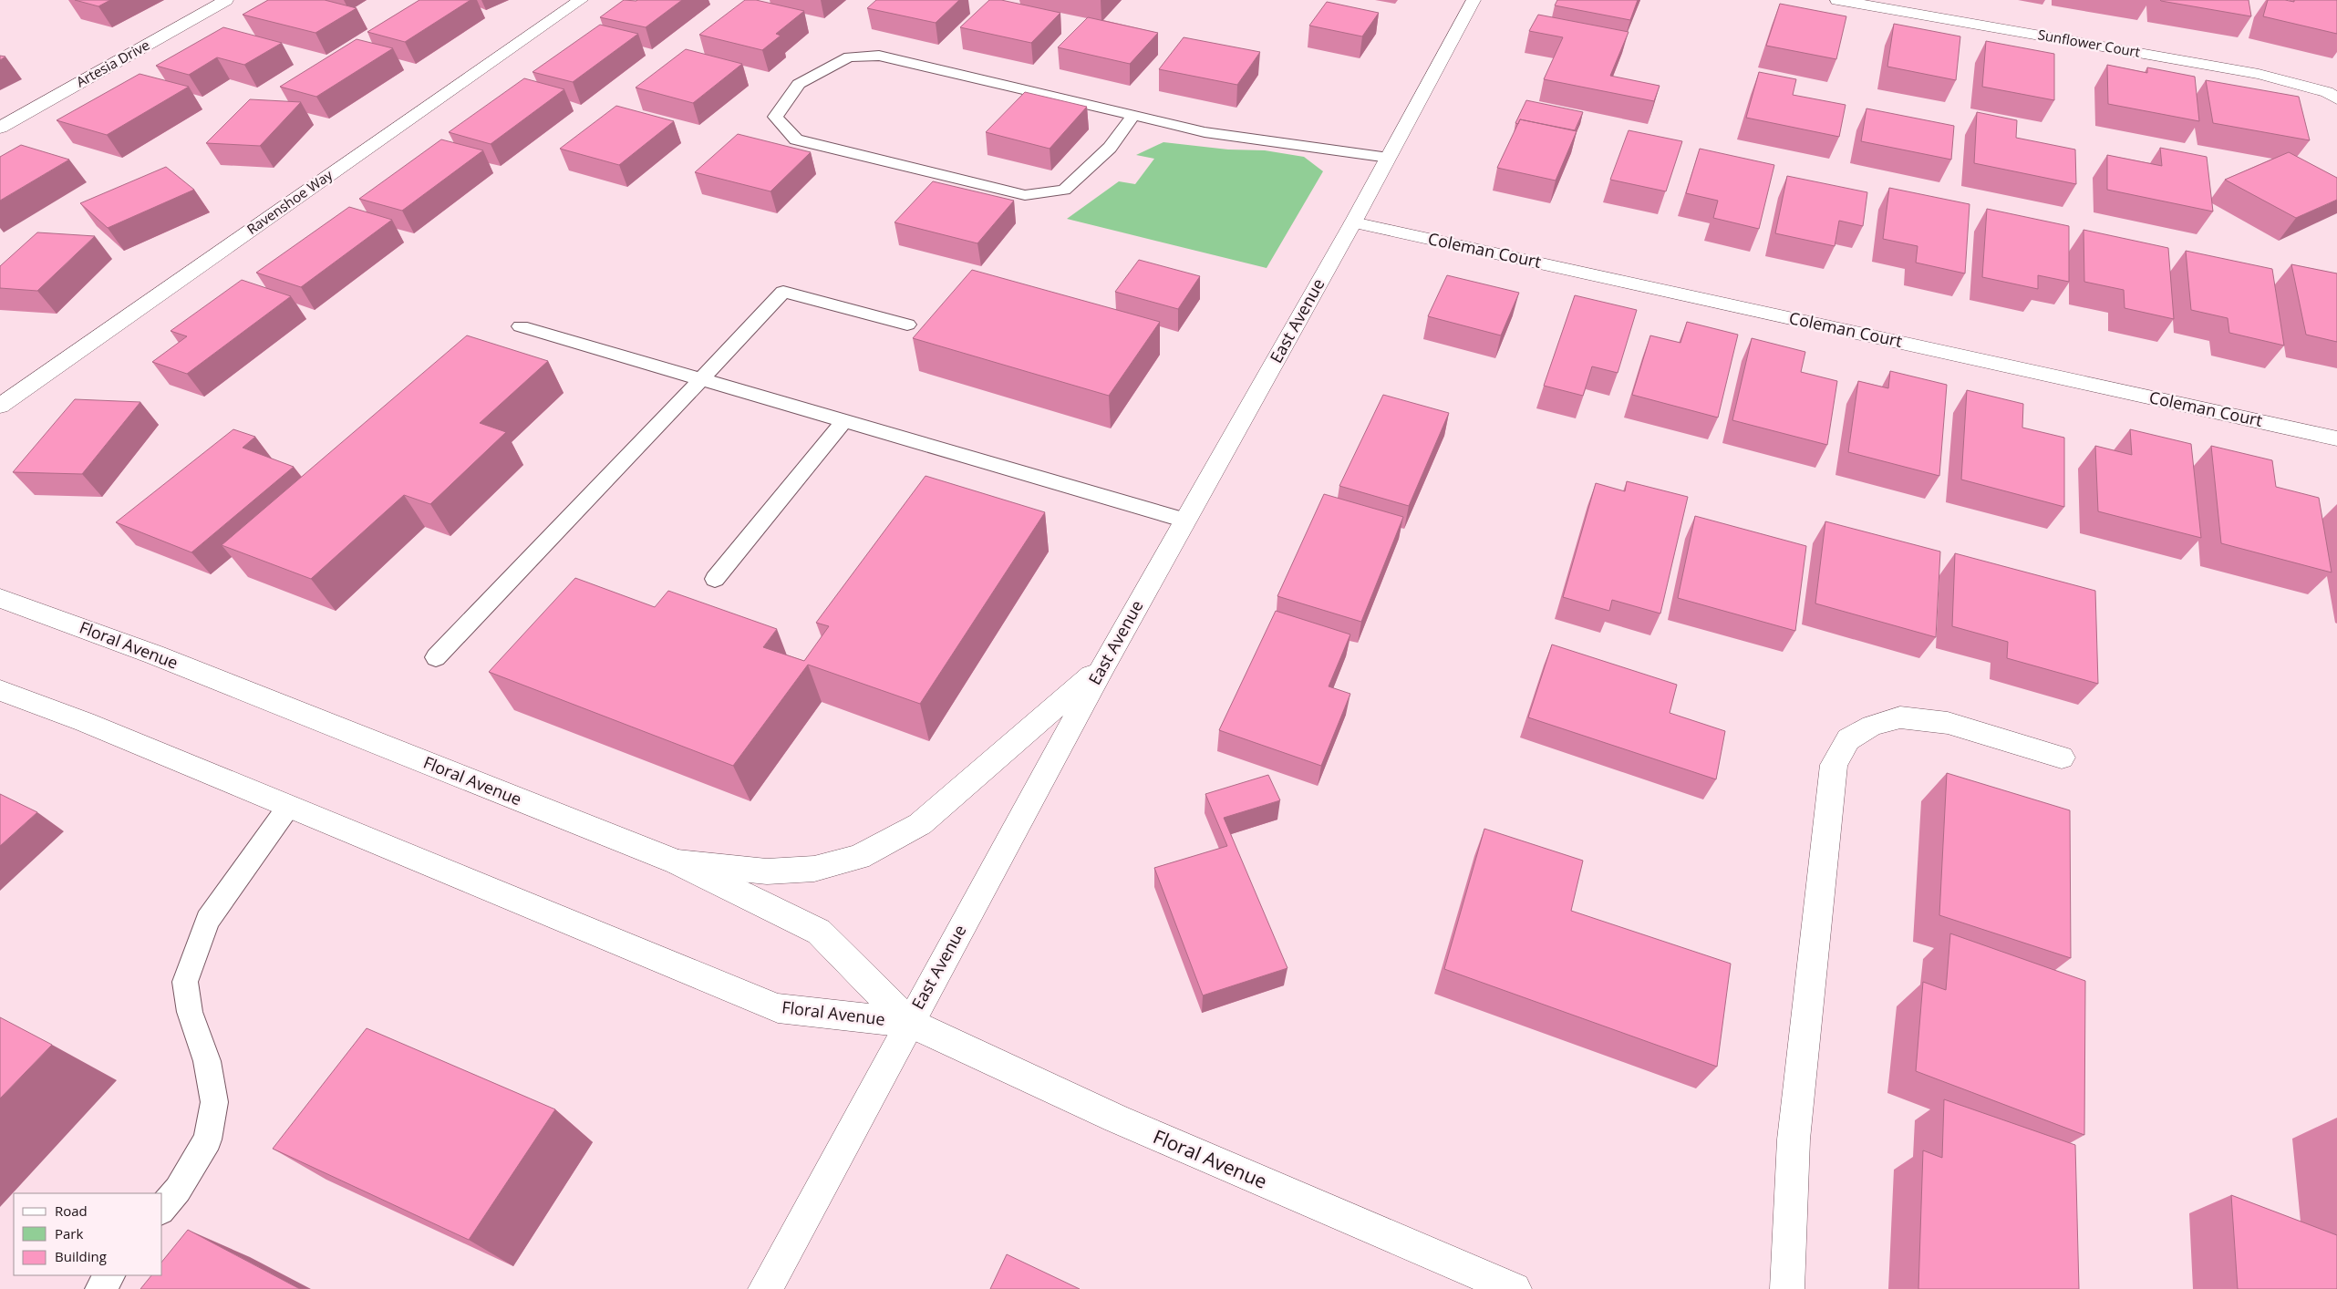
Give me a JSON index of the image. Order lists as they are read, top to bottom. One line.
{"streets":{"street":["Sunflower Court","Artesia Drive","Ravenshoe Way","Coleman Court","East Avenue","Floral Avenue"]},"crossings":[["Coleman Court","East Avenue"],["East Avenue","Floral Avenue"]],"legend":["Road","Park","Building"]}
